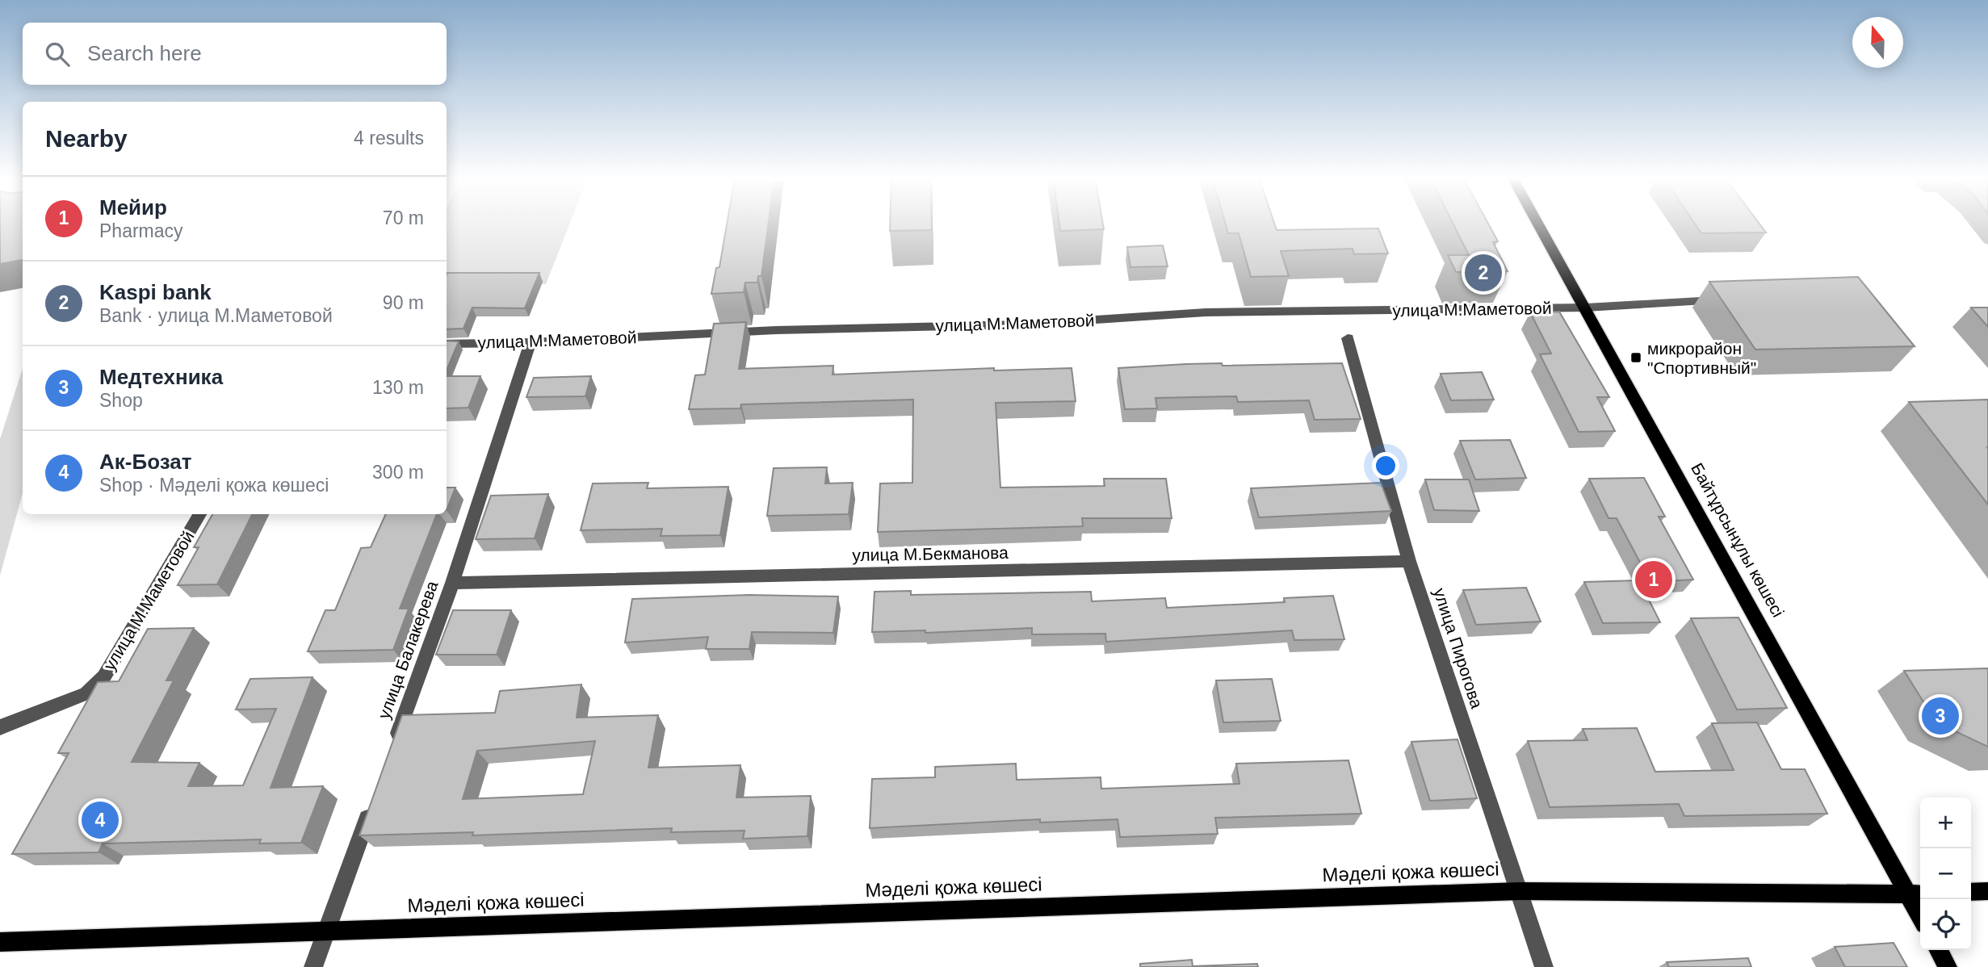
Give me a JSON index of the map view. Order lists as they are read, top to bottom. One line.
{"streets":{"main road":["Байтұрсынұлы көшесі","Мәделі қожа көшесі"],"street":["улица М.Маметовой","улица М.Бекманова","улица Пирогова","улица Балакерева"]},"crossings":[["улица М.Маметовой","Байтұрсынұлы көшесі"],["улица М.Маметовой","улица Балакерева"],["Байтұрсынұлы көшесі","Мәделі қожа көшесі"],["улица М.Бекманова","улица Пирогова"],["улица М.Бекманова","улица Балакерева"],["улица Пирогова","Мәделі қожа көшесі"]],"places":{"transit":["микрорайон \"Спортивный\""]},"north":"top","page":{"search":"Search here","heading":["Nearby","4 results"],"list":[{"mark":"1","name":"Мейир","note":"Pharmacy","value":"70 m"},{"mark":"2","name":"Kaspi bank","note":"Bank · улица М.Маметовой","value":"90 m"},{"mark":"3","name":"Медтехника","note":"Shop","value":"130 m"},{"mark":"4","name":"Ак-Бозат","note":"Shop · Мәделі қожа көшесі","value":"300 m"}],"pins":["2","1","3","4"],"map_buttons":["+","−"]}}
